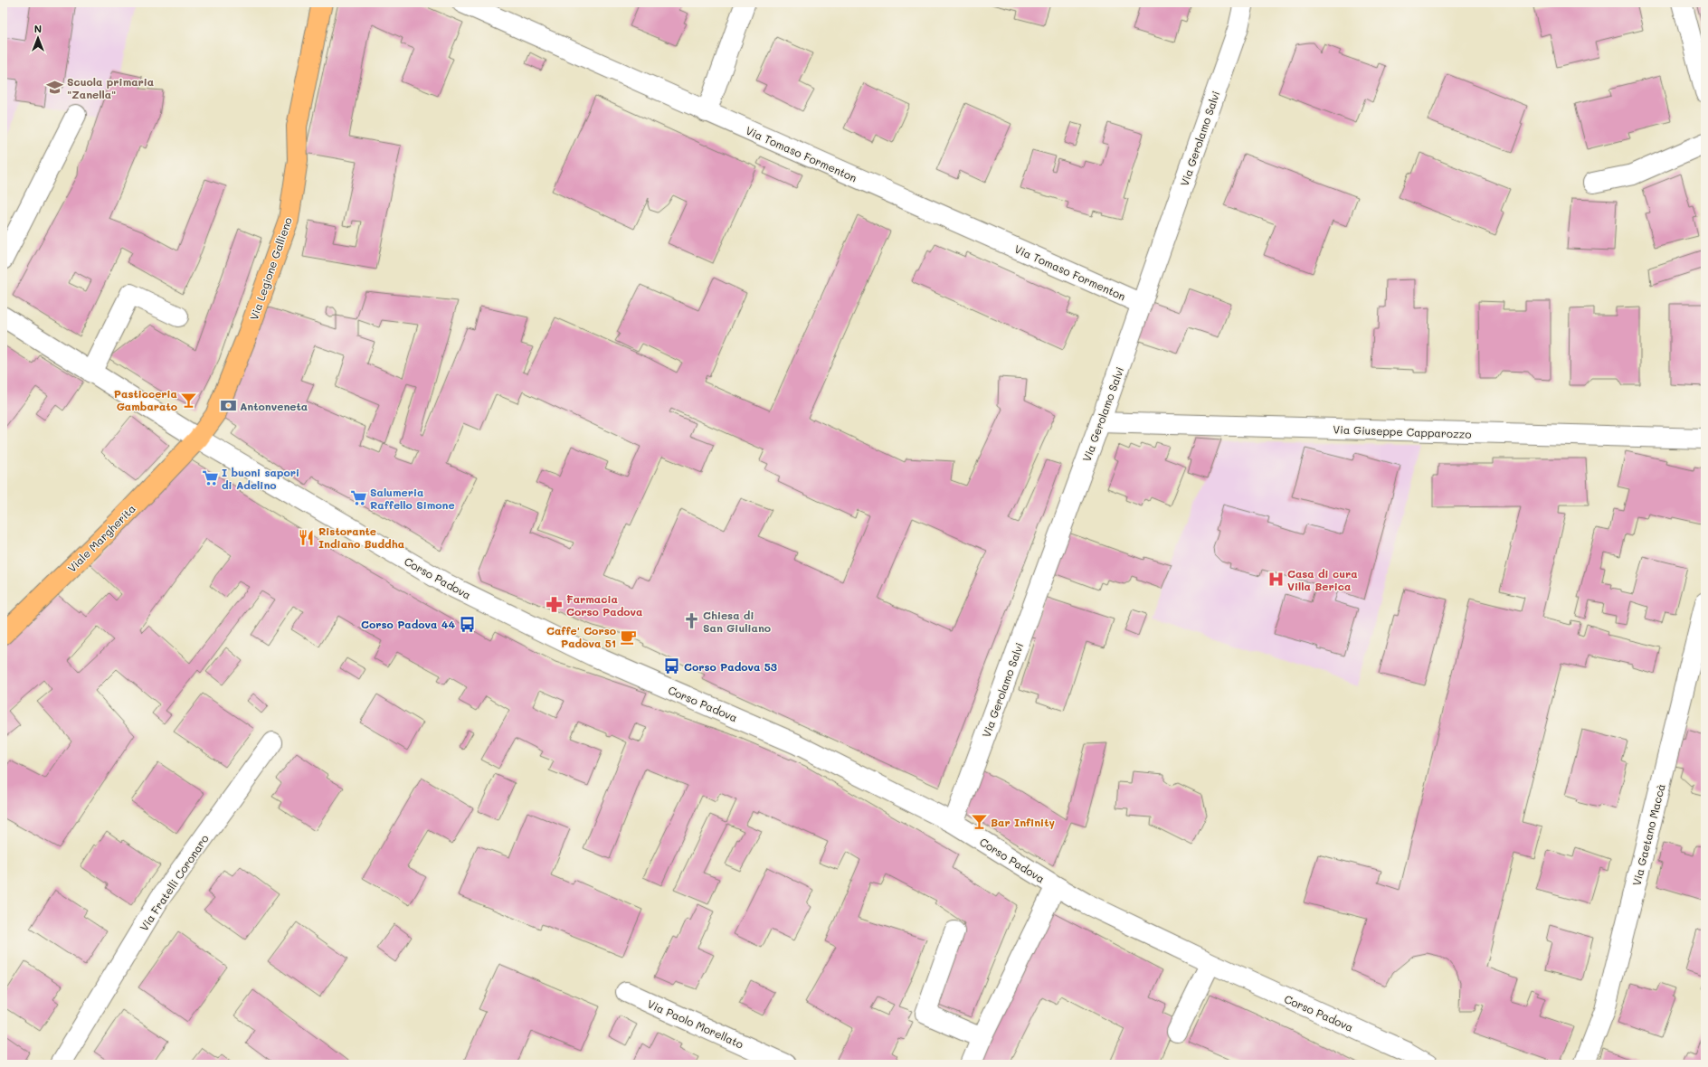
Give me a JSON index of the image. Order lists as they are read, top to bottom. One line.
{"streets":{"main road":["Via Legione Gallieno","Viale Margherita"],"street":["Via Gerolamo Salvi","Via Tomaso Formenton","Via Giuseppe Capparozzo","Corso Padova","Via Gaetano Maccà","Via Fratelli Coronaro","Via Paolo Morellato"]},"crossings":[["Via Gerolamo Salvi","Via Tomaso Formenton"],["Via Gerolamo Salvi","Via Giuseppe Capparozzo"],["Via Gerolamo Salvi","Corso Padova"],["Via Legione Gallieno","Viale Margherita"],["Via Legione Gallieno","Corso Padova"],["Viale Margherita","Corso Padova"]],"places":{"school or university":["Scuola primaria \"Zanella\""],"bar":["Pasticceria Gambarato","Bar Infinity"],"bank":["Antonveneta"],"supermarket":["I buoni sapori di Adelino","Salumeria Raffello Simone"],"restaurant":["Ristorante Indiano Buddha"],"hospital":["Casa di cura Villa Berica"],"pharmacy":["Farmacia Corso Padova"],"church":["Chiesa di San Giuliano"],"bus stop":["Corso Padova 44","Corso Padova 53"],"cafe":["Caffe' Corso Padova 51"]},"north":"top"}
